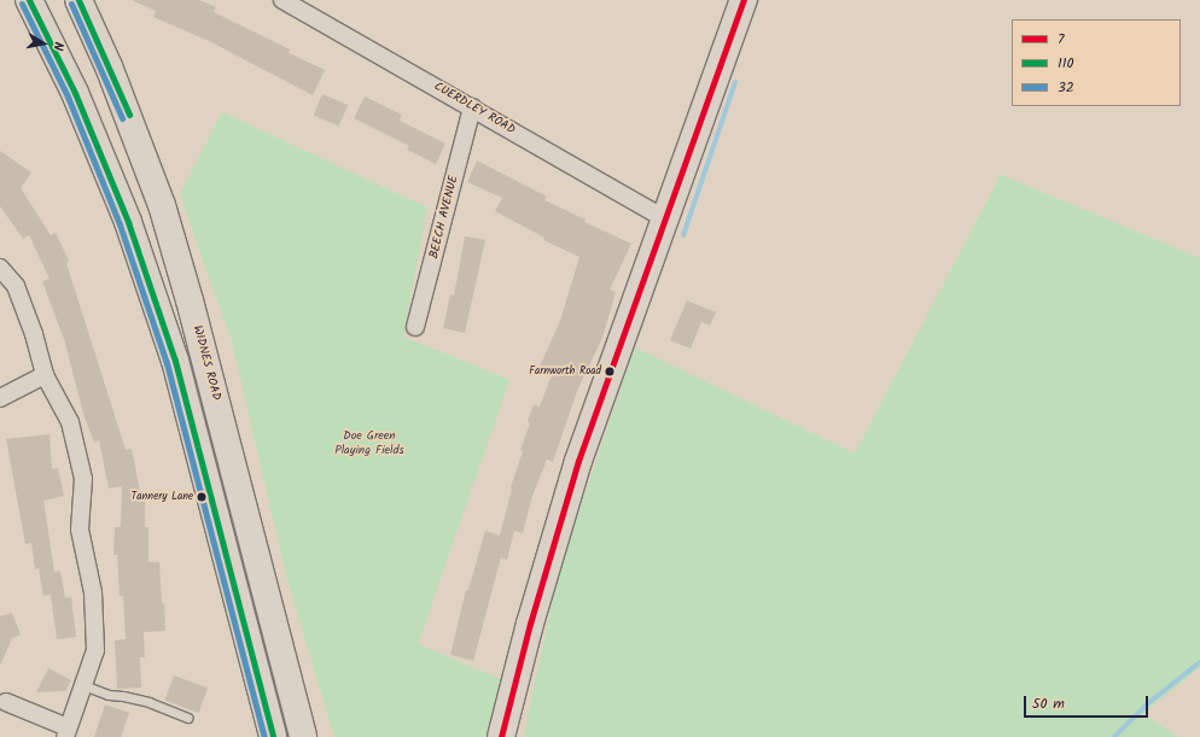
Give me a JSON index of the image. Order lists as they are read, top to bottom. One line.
{"streets":{"main road":["WIDNES ROAD"],"street":["CUERDLEY ROAD","BEECH AVENUE"]},"crossings":[["CUERDLEY ROAD","BEECH AVENUE"]],"parks":["Doe Green Playing Fields"],"places":["Farnworth Road","Tannery Lane"],"lines":["transit line 7","transit line 110","transit line 32"],"legend":["7","110","32"],"scale_bar":"50 m","north":"right"}
